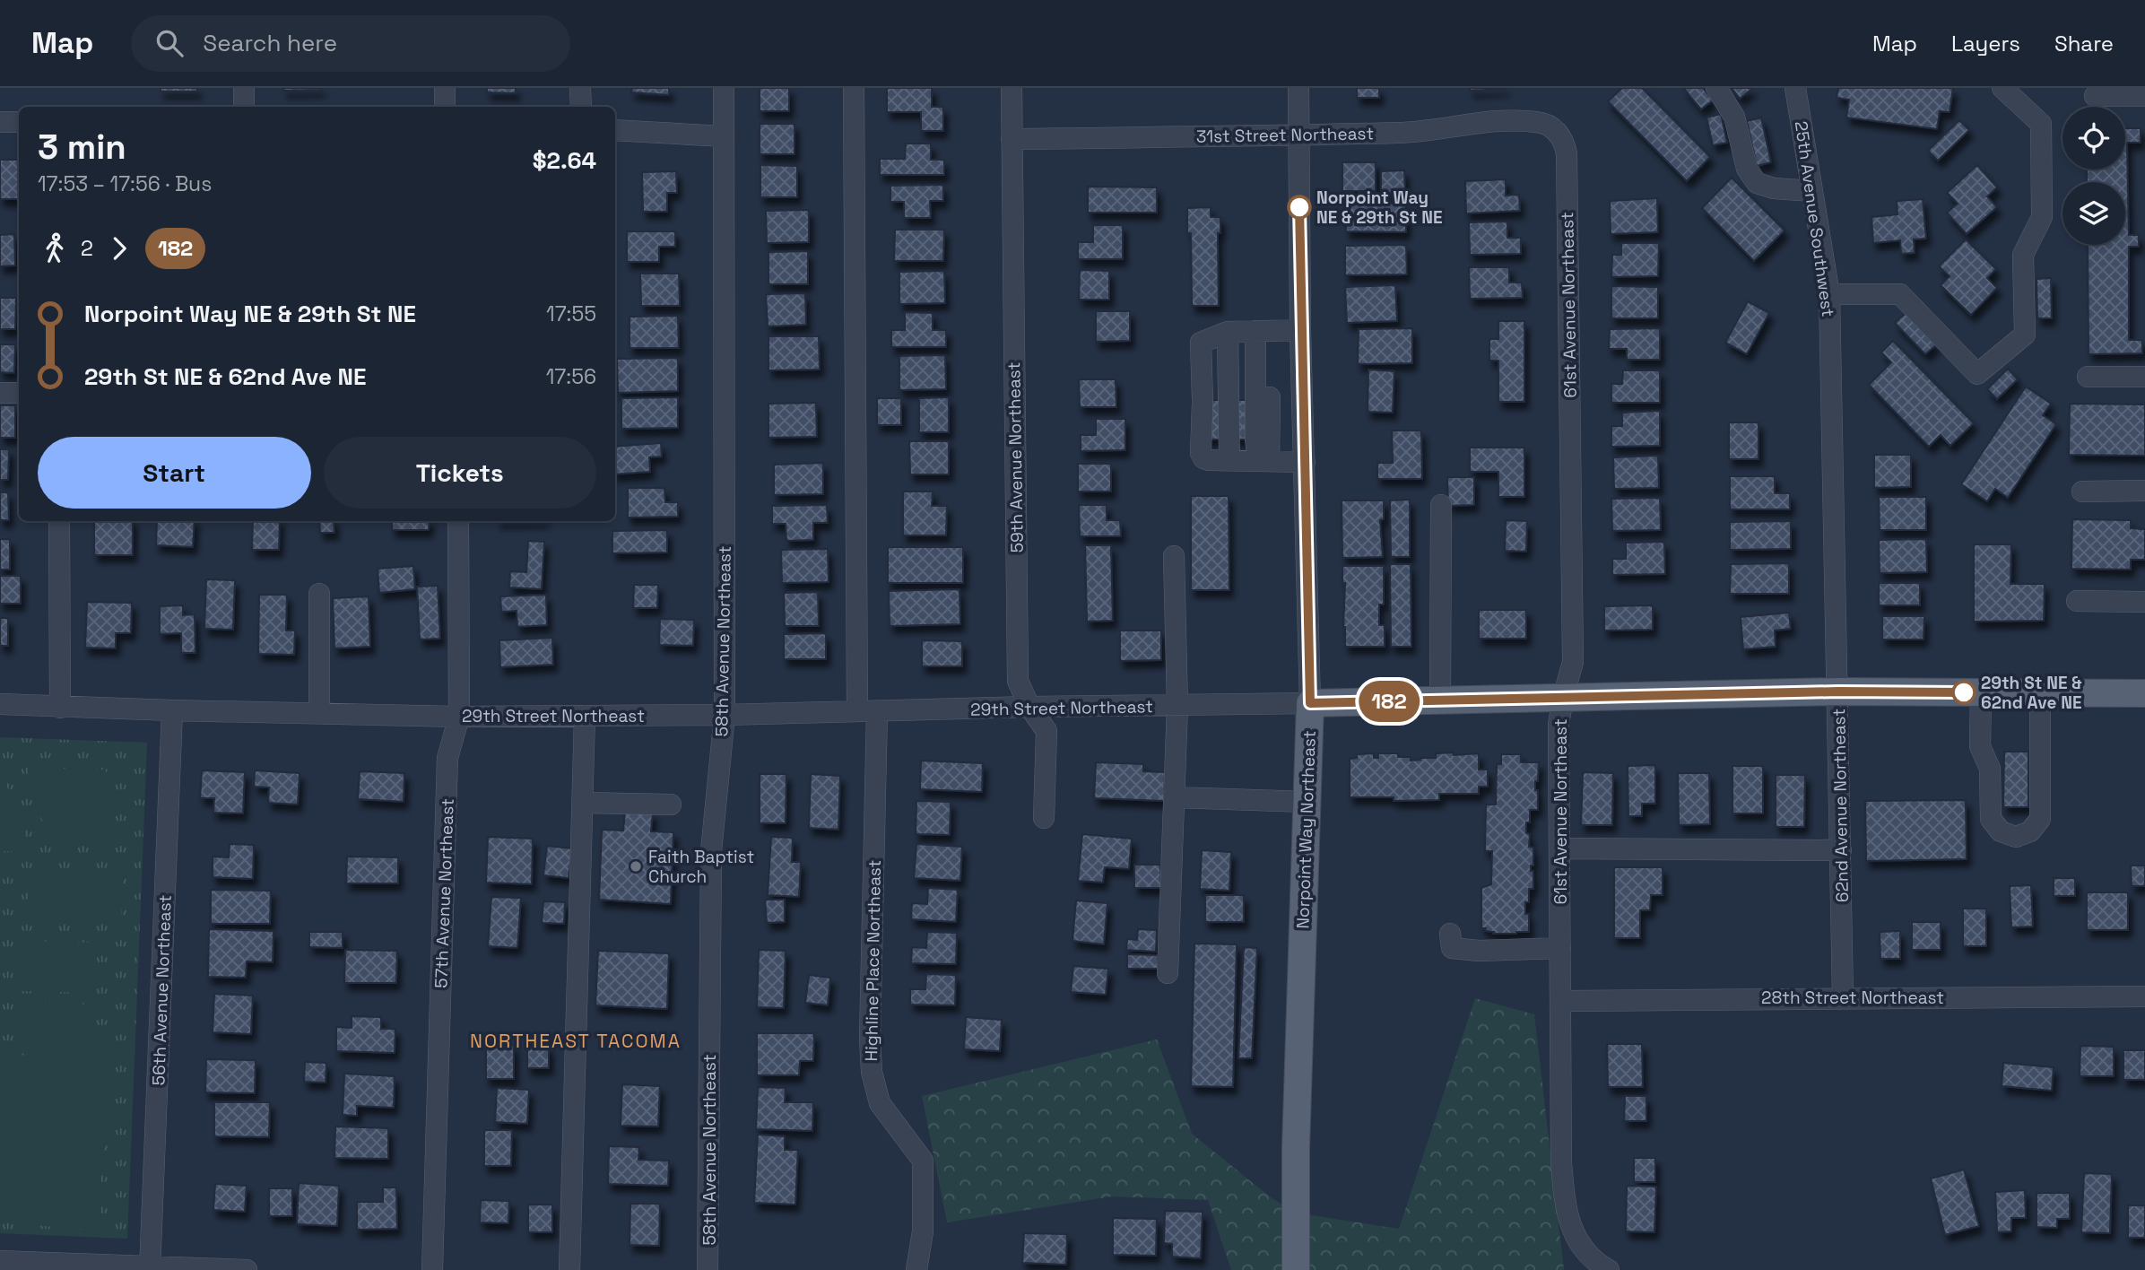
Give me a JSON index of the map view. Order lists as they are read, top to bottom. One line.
{"streets":{"main road":["29th Street Northeast","Norpoint Way Northeast"],"street":["31st Street Northeast","25th Avenue Southwest","61st Avenue Northeast","59th Avenue Northeast","58th Avenue Northeast","62nd Avenue Northeast","57th Avenue Northeast","Highline Place Northeast","56th Avenue Northeast","28th Street Northeast"]},"crossings":[["31st Street Northeast","61st Avenue Northeast"],["31st Street Northeast","59th Avenue Northeast"],["31st Street Northeast","Norpoint Way Northeast"],["25th Avenue Southwest","62nd Avenue Northeast"],["61st Avenue Northeast","29th Street Northeast"],["61st Avenue Northeast","28th Street Northeast"],["59th Avenue Northeast","29th Street Northeast"],["58th Avenue Northeast","29th Street Northeast"],["29th Street Northeast","62nd Avenue Northeast"],["29th Street Northeast","Norpoint Way Northeast"],["29th Street Northeast","57th Avenue Northeast"],["29th Street Northeast","Highline Place Northeast"],["29th Street Northeast","56th Avenue Northeast"],["62nd Avenue Northeast","28th Street Northeast"]],"districts":["NORTHEAST TACOMA"],"places":["Norpoint Way NE & 29th St NE","29th St NE & 62nd Ave NE","Faith Baptist Church"],"lines":["bus line 182"],"page":{"header":"Map","search":"Search here","nav":["Map","Layers","Share"],"on_map":"182","heading":["3 min","17:53 – 17:56 · Bus","$2.64"],"legs":["2","182"],"list":[{"name":"Norpoint Way NE & 29th St NE","value":"17:55"},{"name":"29th St NE & 62nd Ave NE","value":"17:56"}],"buttons":["Start","Tickets"]}}
